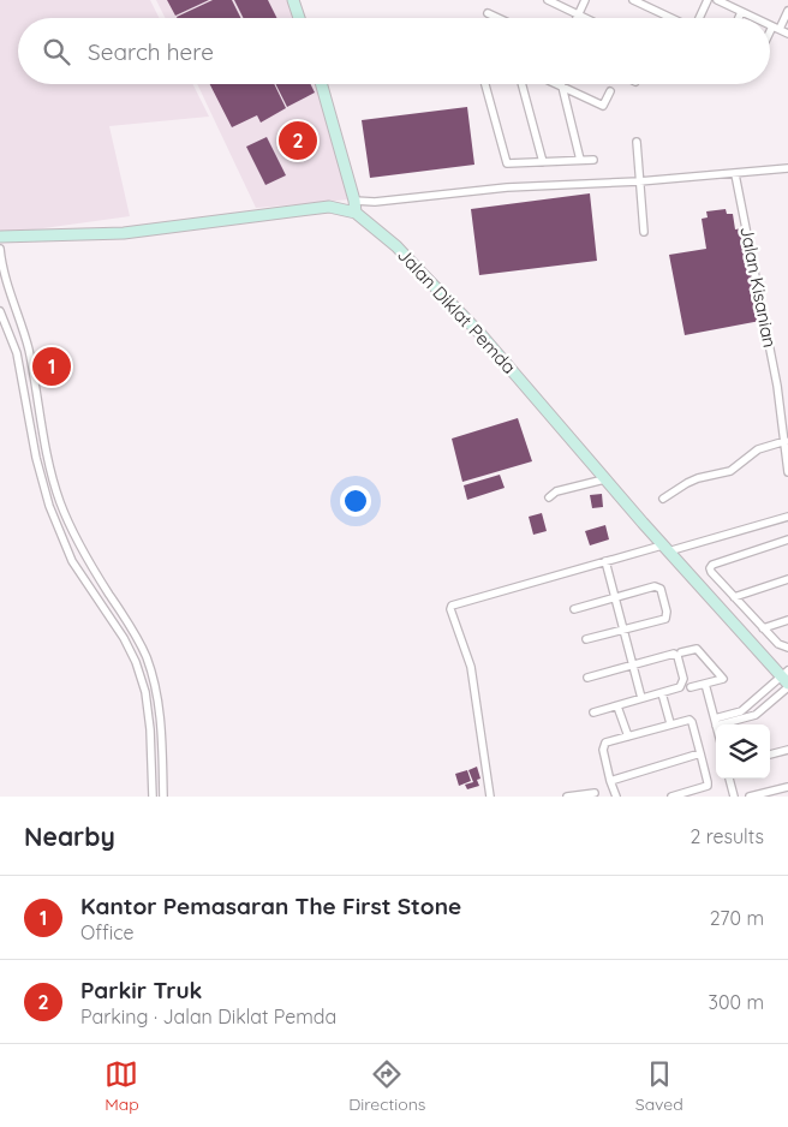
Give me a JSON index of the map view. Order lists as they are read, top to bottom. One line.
{"streets":{"street":["Jalan Kisanian","Jalan Diklat Pemda"]},"page":{"search":"Search here","pins":["2","1"],"heading":["Nearby","2 results"],"list":[{"mark":"1","name":"Kantor Pemasaran The First Stone","note":"Office","value":"270 m"},{"mark":"2","name":"Parkir Truk","note":"Parking · Jalan Diklat Pemda","value":"300 m"}],"nav":["Map","Directions","Saved"]}}
